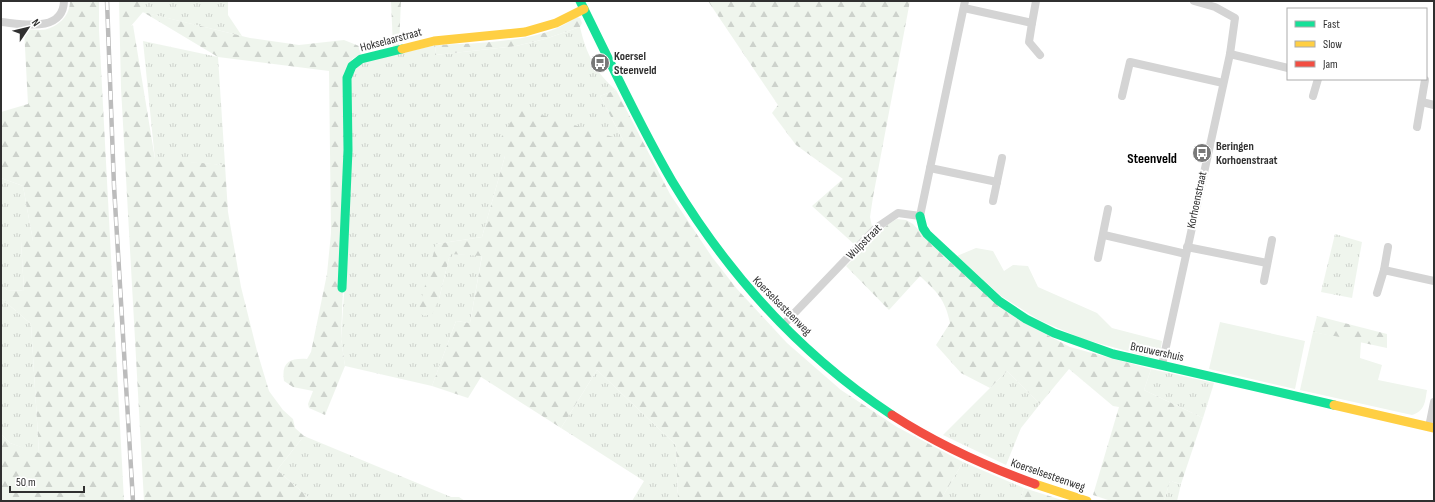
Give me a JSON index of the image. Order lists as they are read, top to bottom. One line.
{"streets":{"street":["Hokselaarstraat","Korhoenstraat","Wulpstraat","Koerselsesteenweg","Brouwershuis"]},"crossings":[["Hokselaarstraat","Koerselsesteenweg"],["Korhoenstraat","Brouwershuis"],["Wulpstraat","Koerselsesteenweg"],["Wulpstraat","Brouwershuis"]],"districts":["Steenveld"],"places":{"bus stop":["Koersel Steenveld","Beringen Korhoenstraat"]},"legend":["Fast","Slow","Jam"],"scale_bar":"50 m","north":"top right"}
